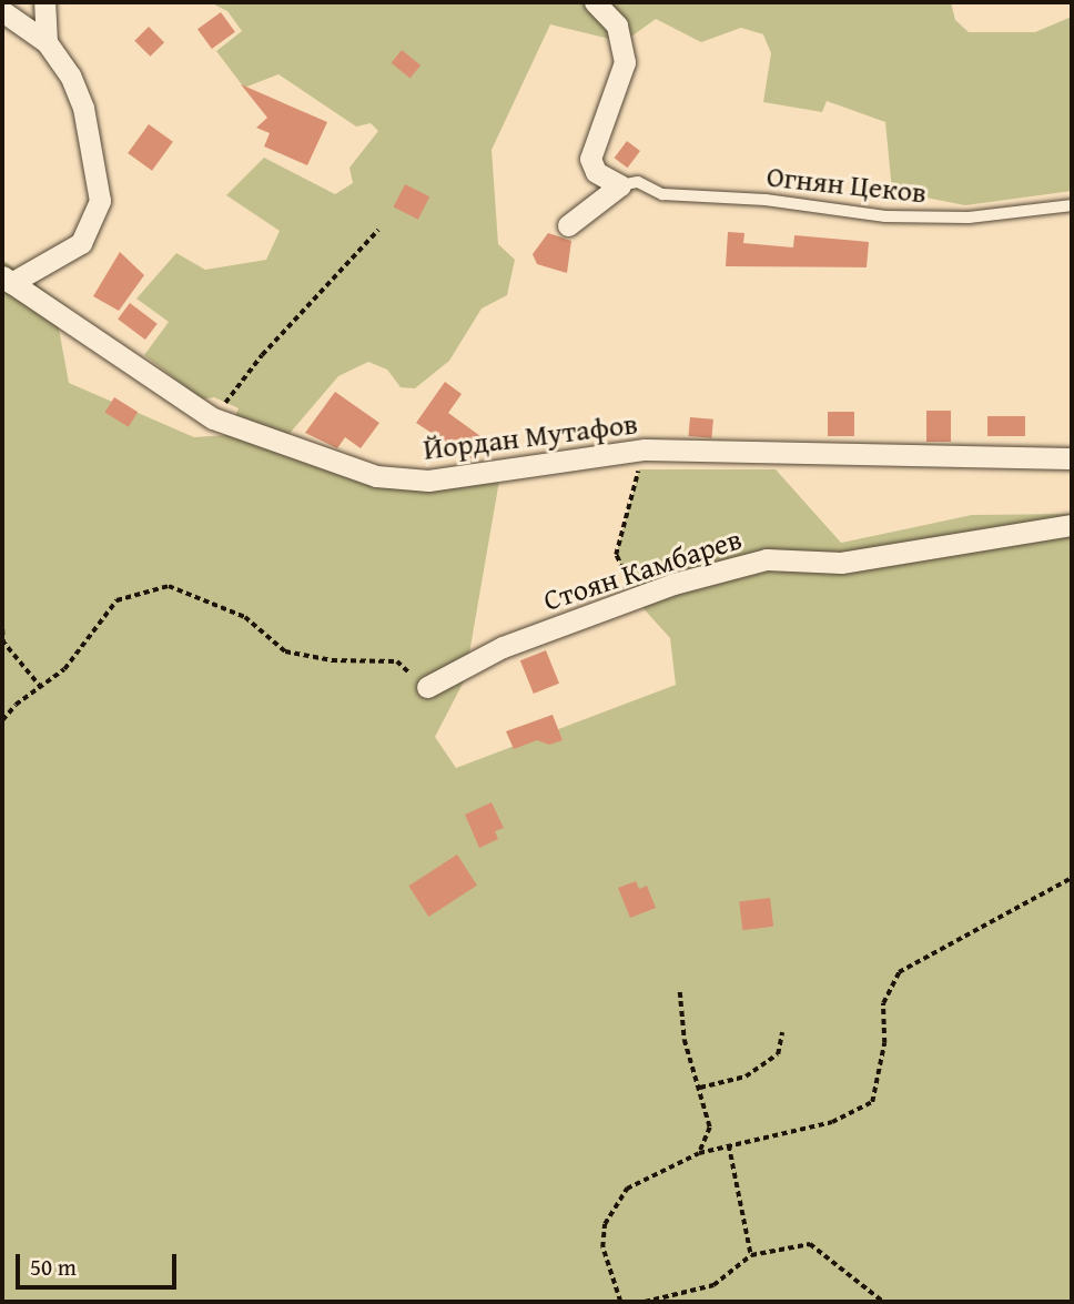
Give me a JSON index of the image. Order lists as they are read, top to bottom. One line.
{"streets":{"street":["Йордан Мутафов","Стоян Камбарев"],"lane":["Огнян Цеков"]},"scale_bar":"50 m"}
